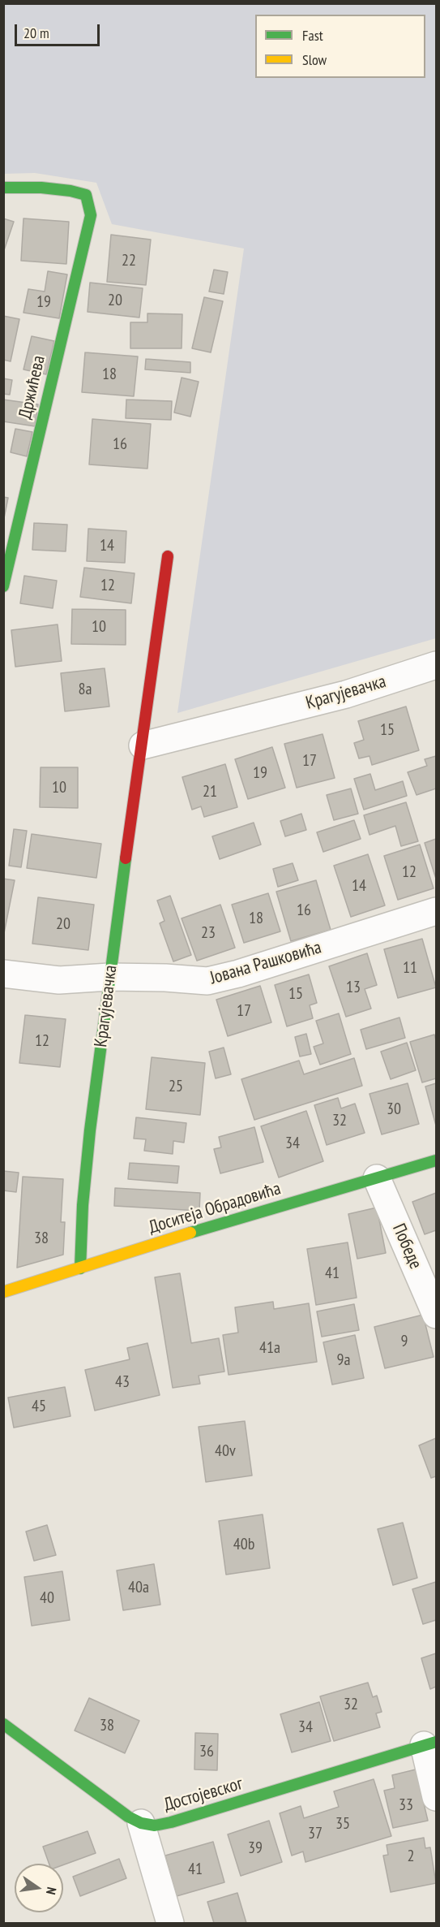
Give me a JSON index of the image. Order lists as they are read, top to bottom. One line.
{"streets":{"street":["Држићева","Крагујевачка","Јована Рашковића","Доситеја Обрадовића","Победе","Достојевског"]},"crossings":[["Крагујевачка","Јована Рашковића"],["Крагујевачка","Доситеја Обрадовића"],["Доситеја Обрадовића","Победе"]],"house_numbers":["22","20","19","18","16","14","12","10","8a","15","17","19","10","21","12","14","16","18","20","23","11","13","15","17","12","25","30","32","34","38","41","9","41a","9a","43","45","40v","40b","40a","40","32","38","34","36","33","35","37","39","2","41"],"legend":["Fast","Slow"],"scale_bar":"20 m","north":"right"}
